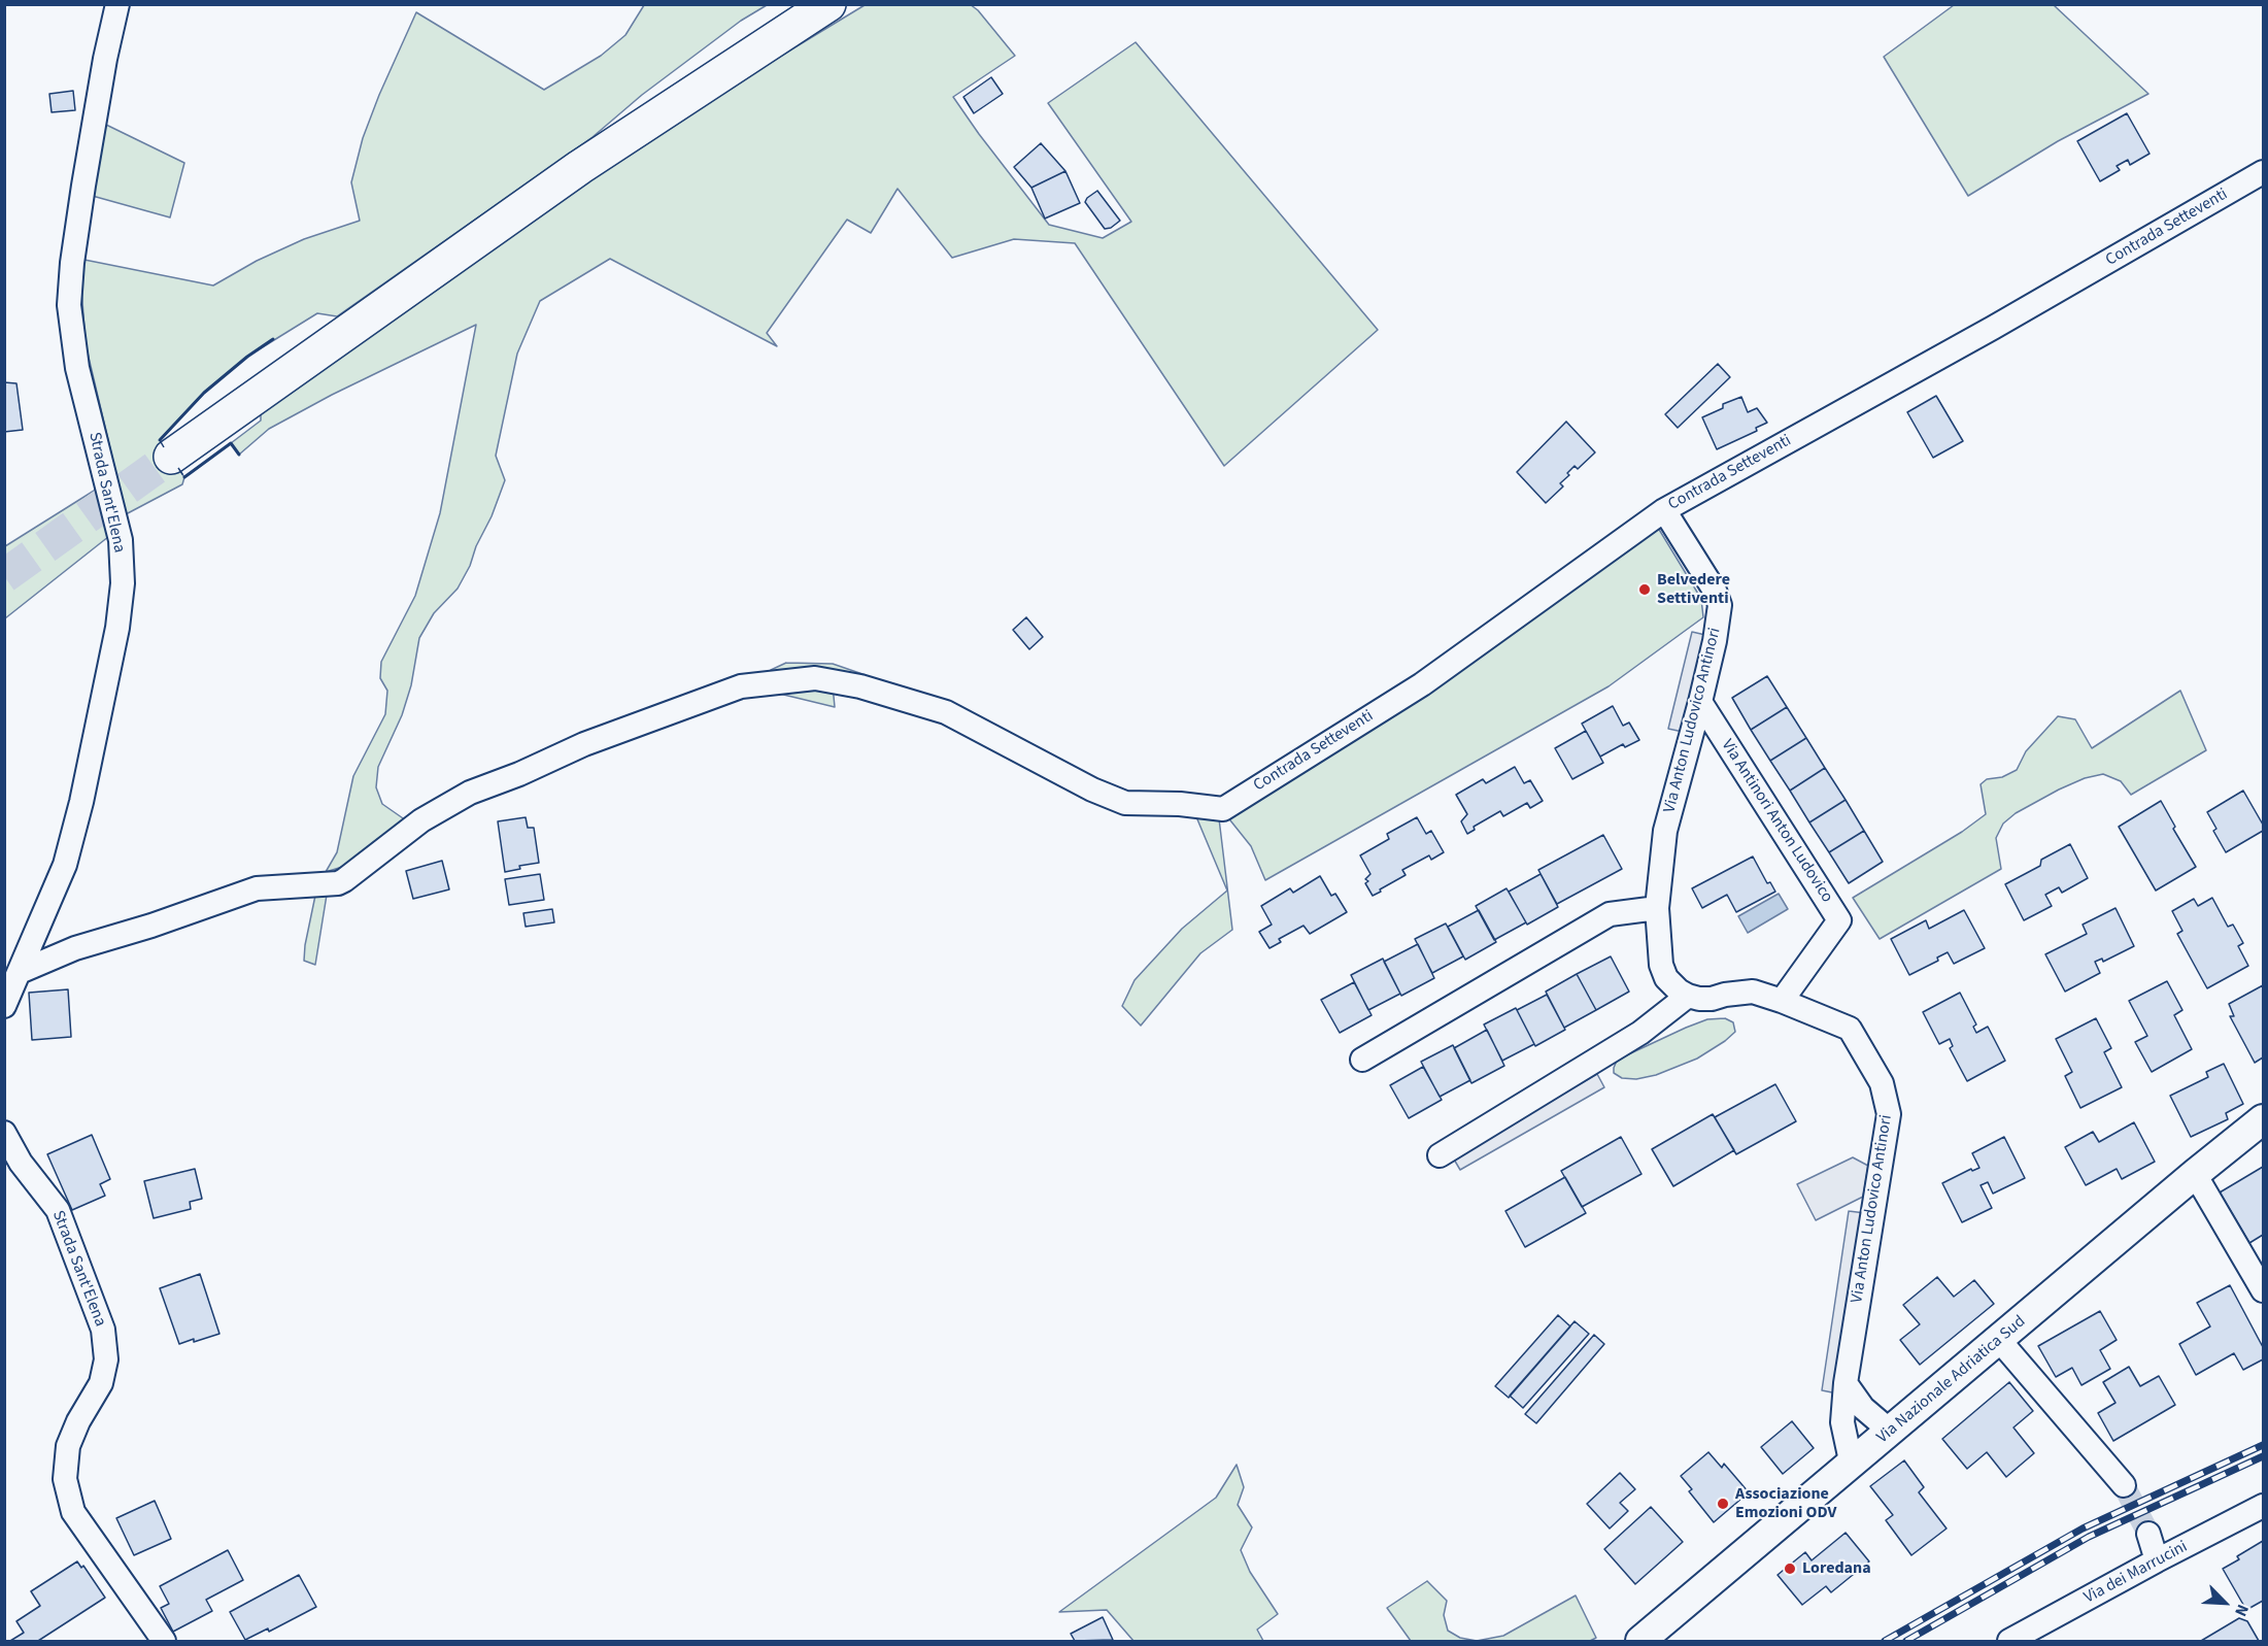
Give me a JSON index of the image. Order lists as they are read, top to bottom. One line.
{"streets":{"main road":["Via Nazionale Adriatica Sud"],"street":["Contrada Setteventi","Strada Sant'Elena","Via Anton Ludovico Antinori","Via Antinori Anton Ludovico","Via dei Marrucini"]},"crossings":[["Contrada Setteventi","Strada Sant'Elena"],["Contrada Setteventi","Via Anton Ludovico Antinori"],["Via Anton Ludovico Antinori","Via Antinori Anton Ludovico"],["Via Anton Ludovico Antinori","Via Nazionale Adriatica Sud"]],"places":["Belvedere Settiventi","Associazione Emozioni ODV","Loredana"],"north":"bottom right"}
